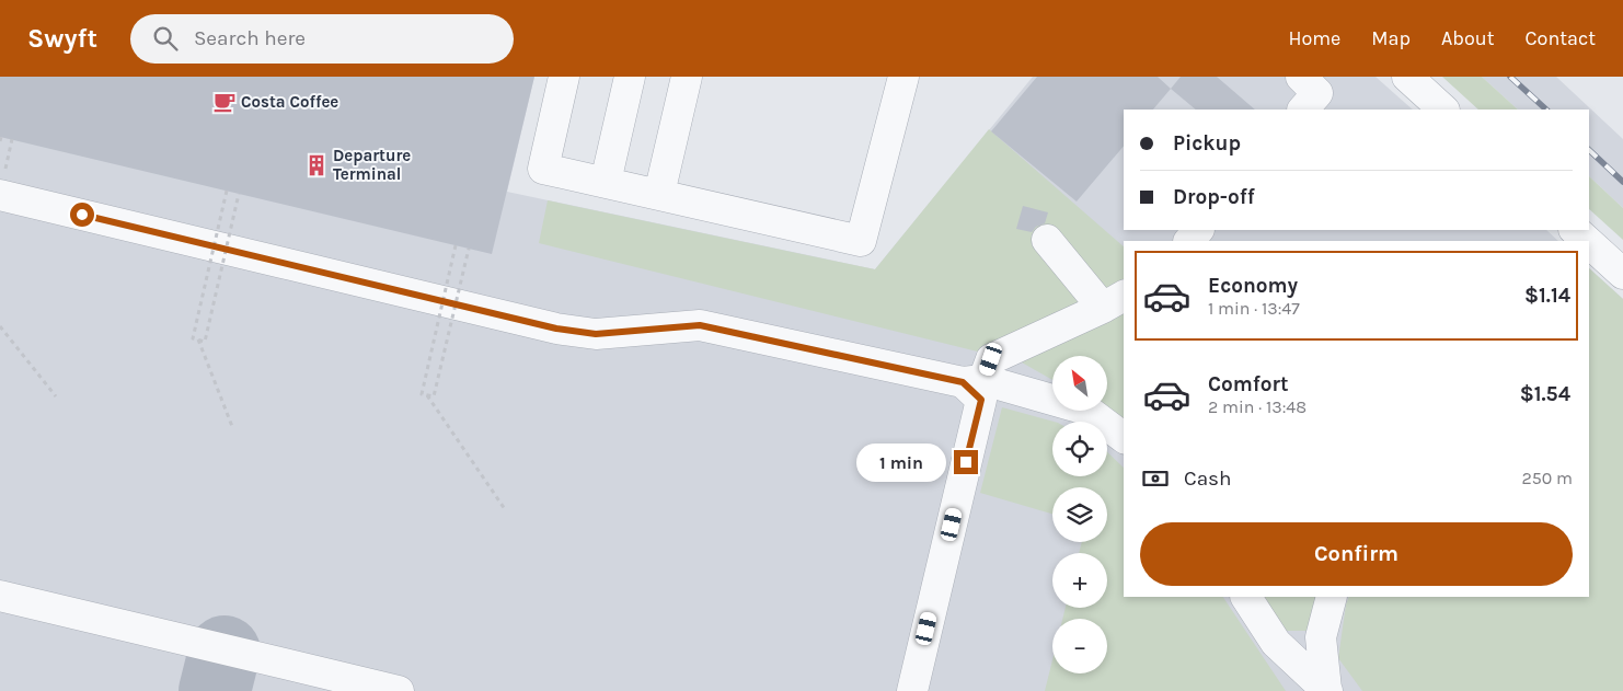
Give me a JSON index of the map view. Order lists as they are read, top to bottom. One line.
{"places":{"cafe":["Costa Coffee"],"building":["Departure Terminal"]},"north":"top left","page":{"header":"Swyft","search":"Search here","nav":["Home","Map","About","Contact"],"banner":["Pickup","Drop-off"],"list":[{"name":"Economy","note":"1 min · 13:47","value":"$1.14"},{"name":"Comfort","note":"2 min · 13:48","value":"$1.54"}],"map_buttons":["+","−"],"bubble":"1 min","pay":["Cash","250 m"],"buttons":"Confirm"}}
